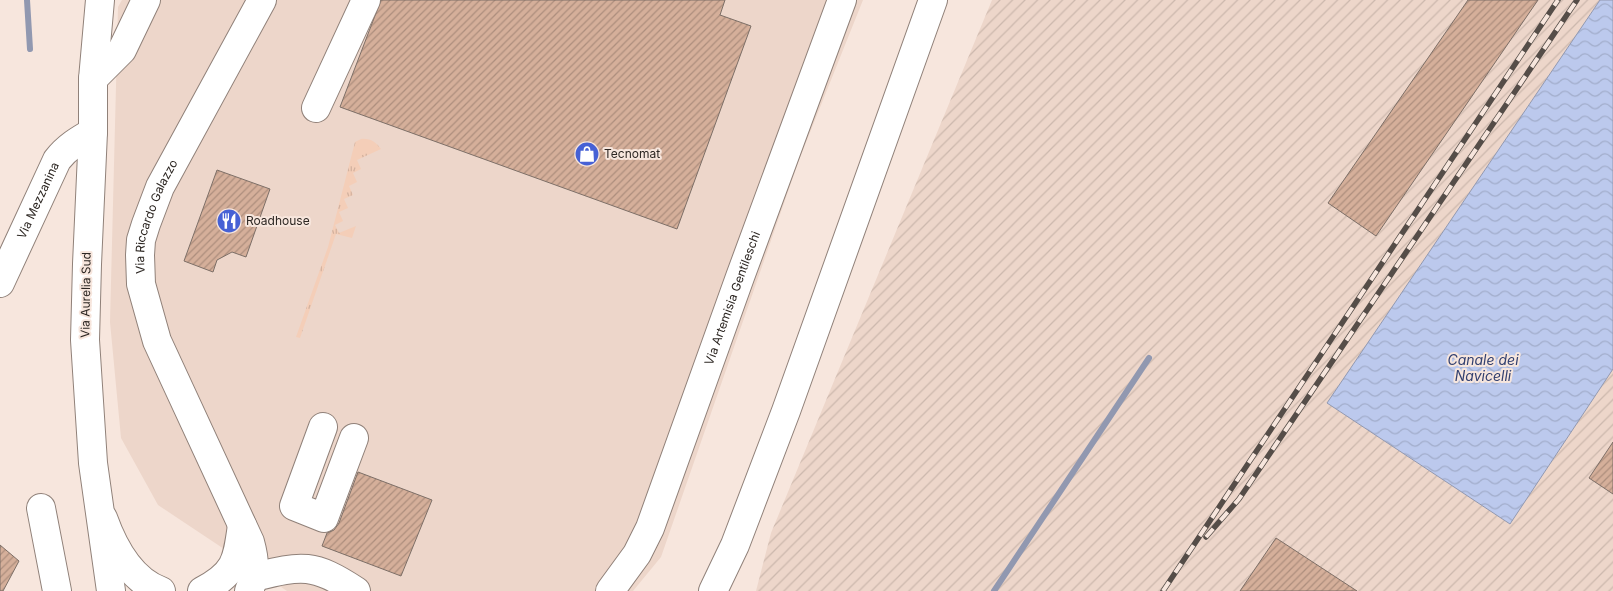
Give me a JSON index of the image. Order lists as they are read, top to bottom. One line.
{"streets":{"main road":["Via Mezzanina","Via Riccardo Galazzo","Via Aurelia Sud","Via Artemisia Gentileschi"]},"crossings":[["Via Mezzanina","Via Aurelia Sud"]],"water":["Canale dei Navicelli"],"places":{"shop":["Tecnomat"],"restaurant":["Roadhouse"]}}
